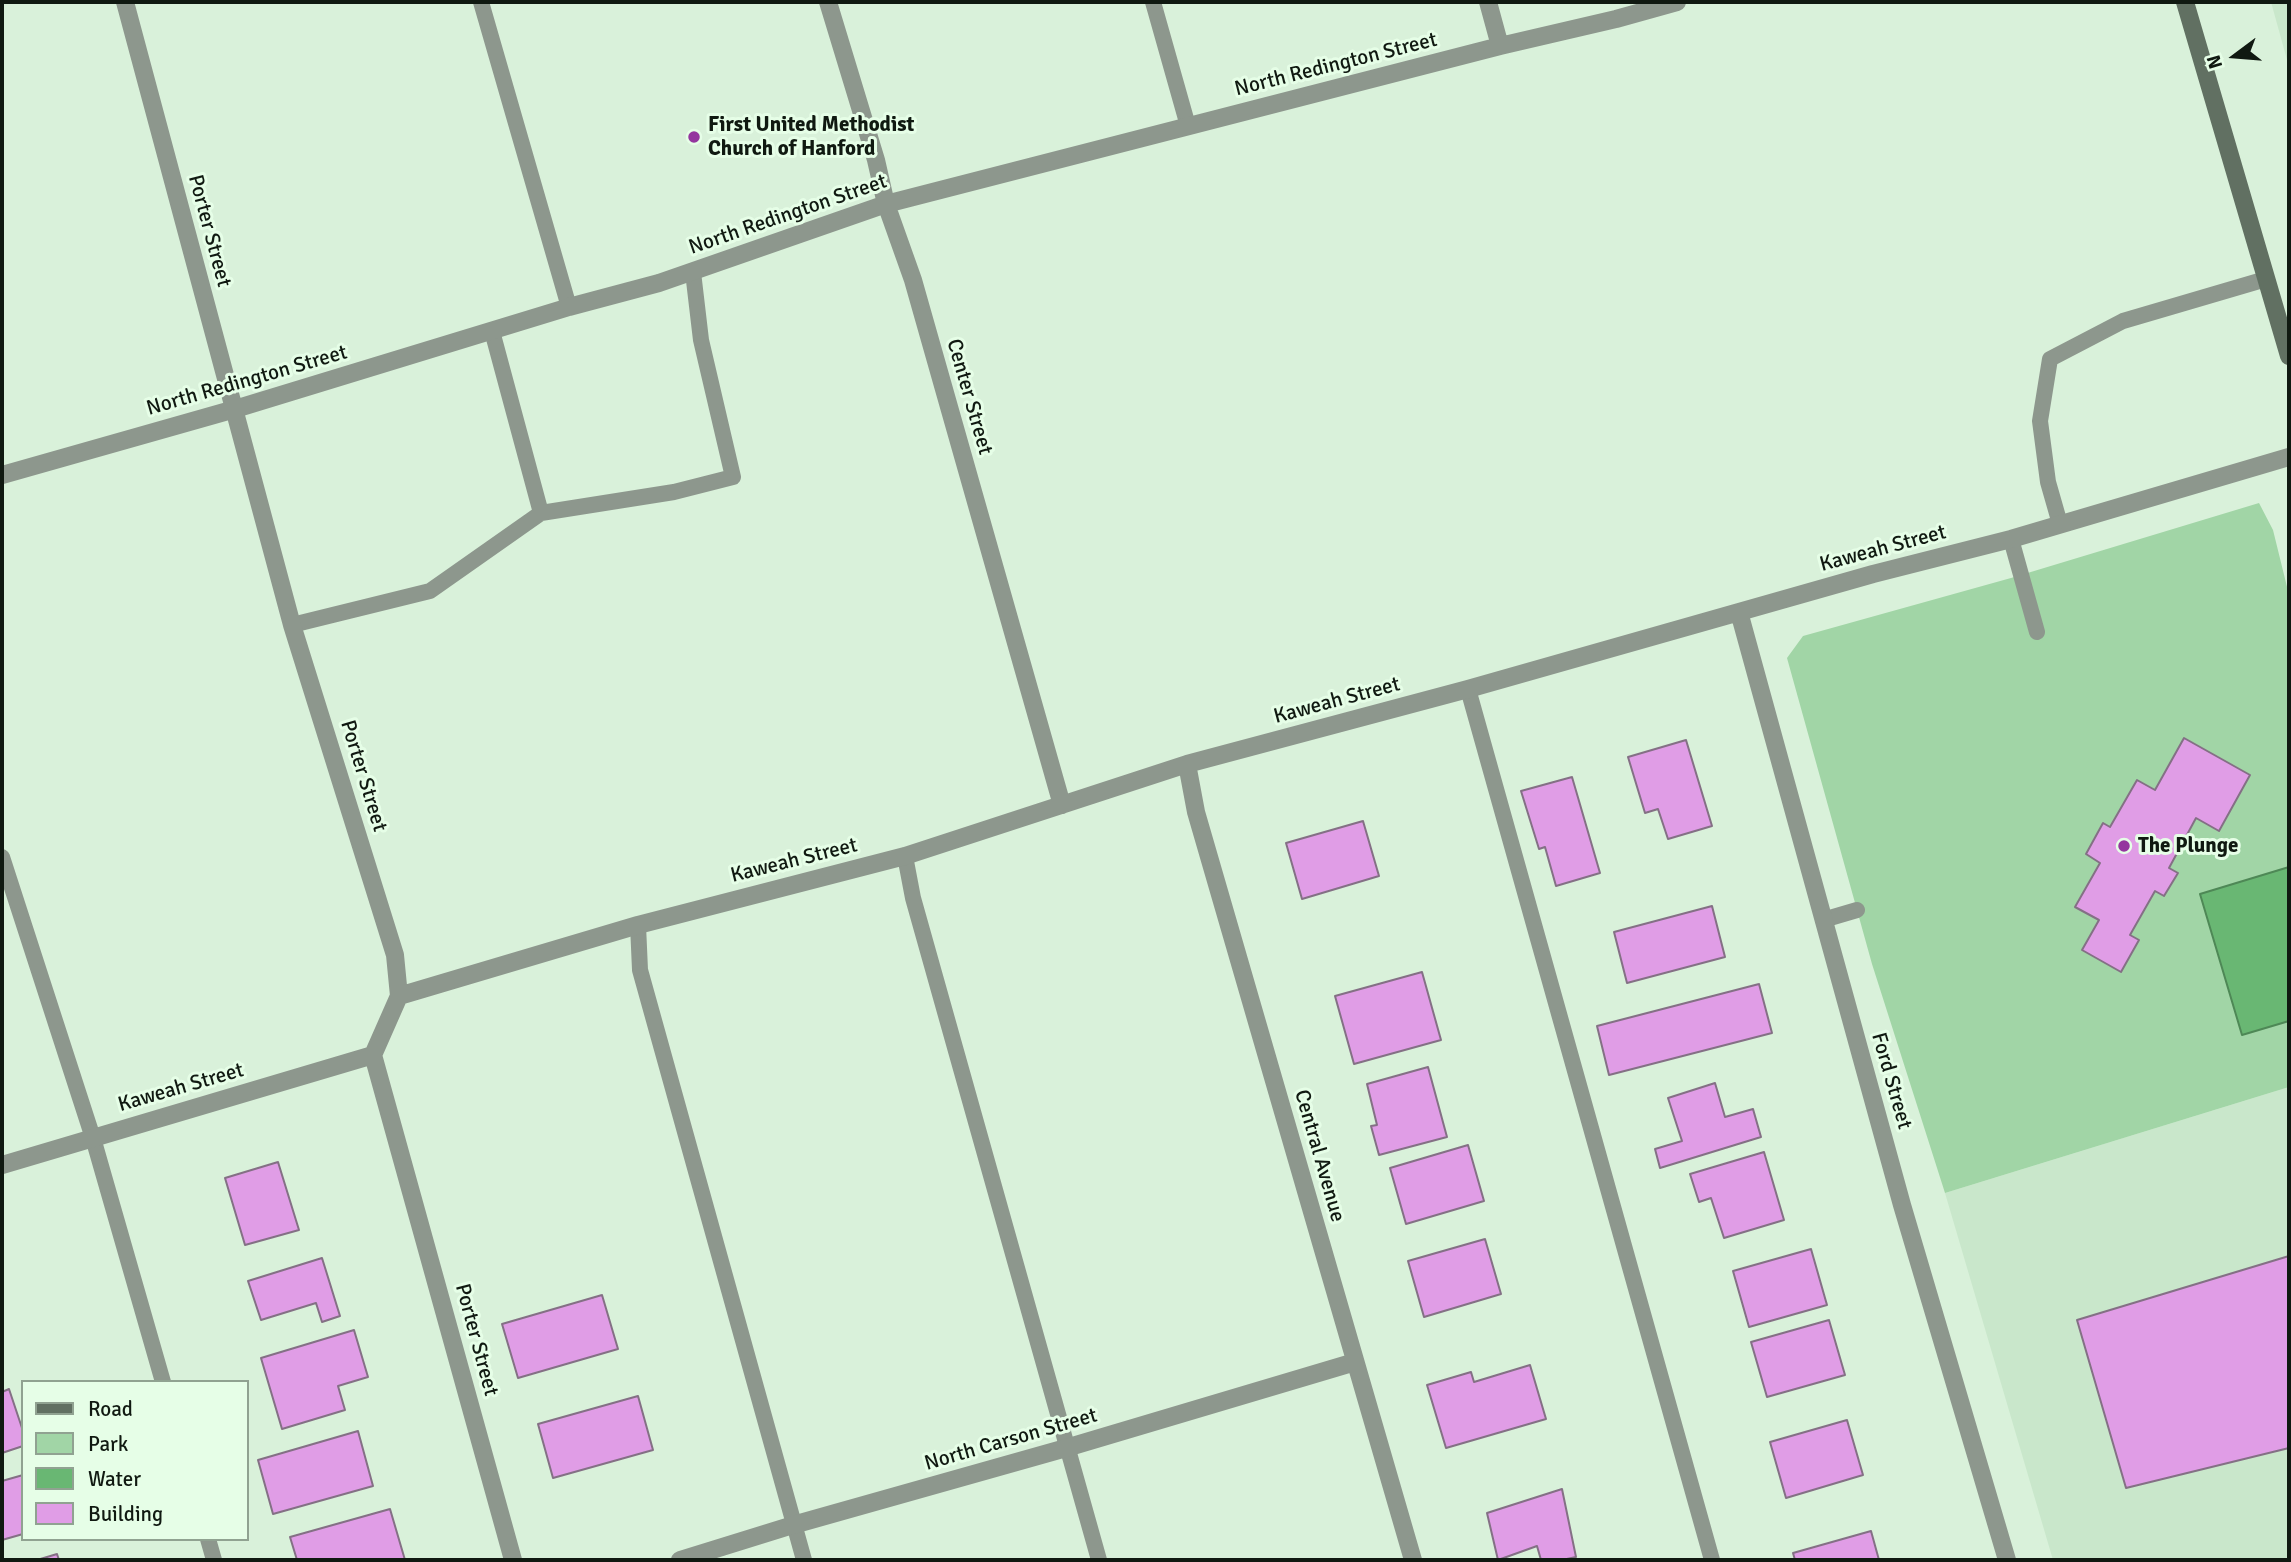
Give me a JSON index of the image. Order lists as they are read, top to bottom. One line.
{"streets":{"street":["North Redington Street","Porter Street","Center Street","Kaweah Street","Ford Street","Central Avenue","North Carson Street"]},"crossings":[["North Redington Street","Porter Street"],["North Redington Street","Center Street"],["Porter Street","Kaweah Street"],["Center Street","Kaweah Street"],["Kaweah Street","Ford Street"],["Kaweah Street","Central Avenue"],["Central Avenue","North Carson Street"]],"places":["First United Methodist Church of Hanford","The Plunge"],"legend":["Road","Park","Water","Building"],"north":"left"}
